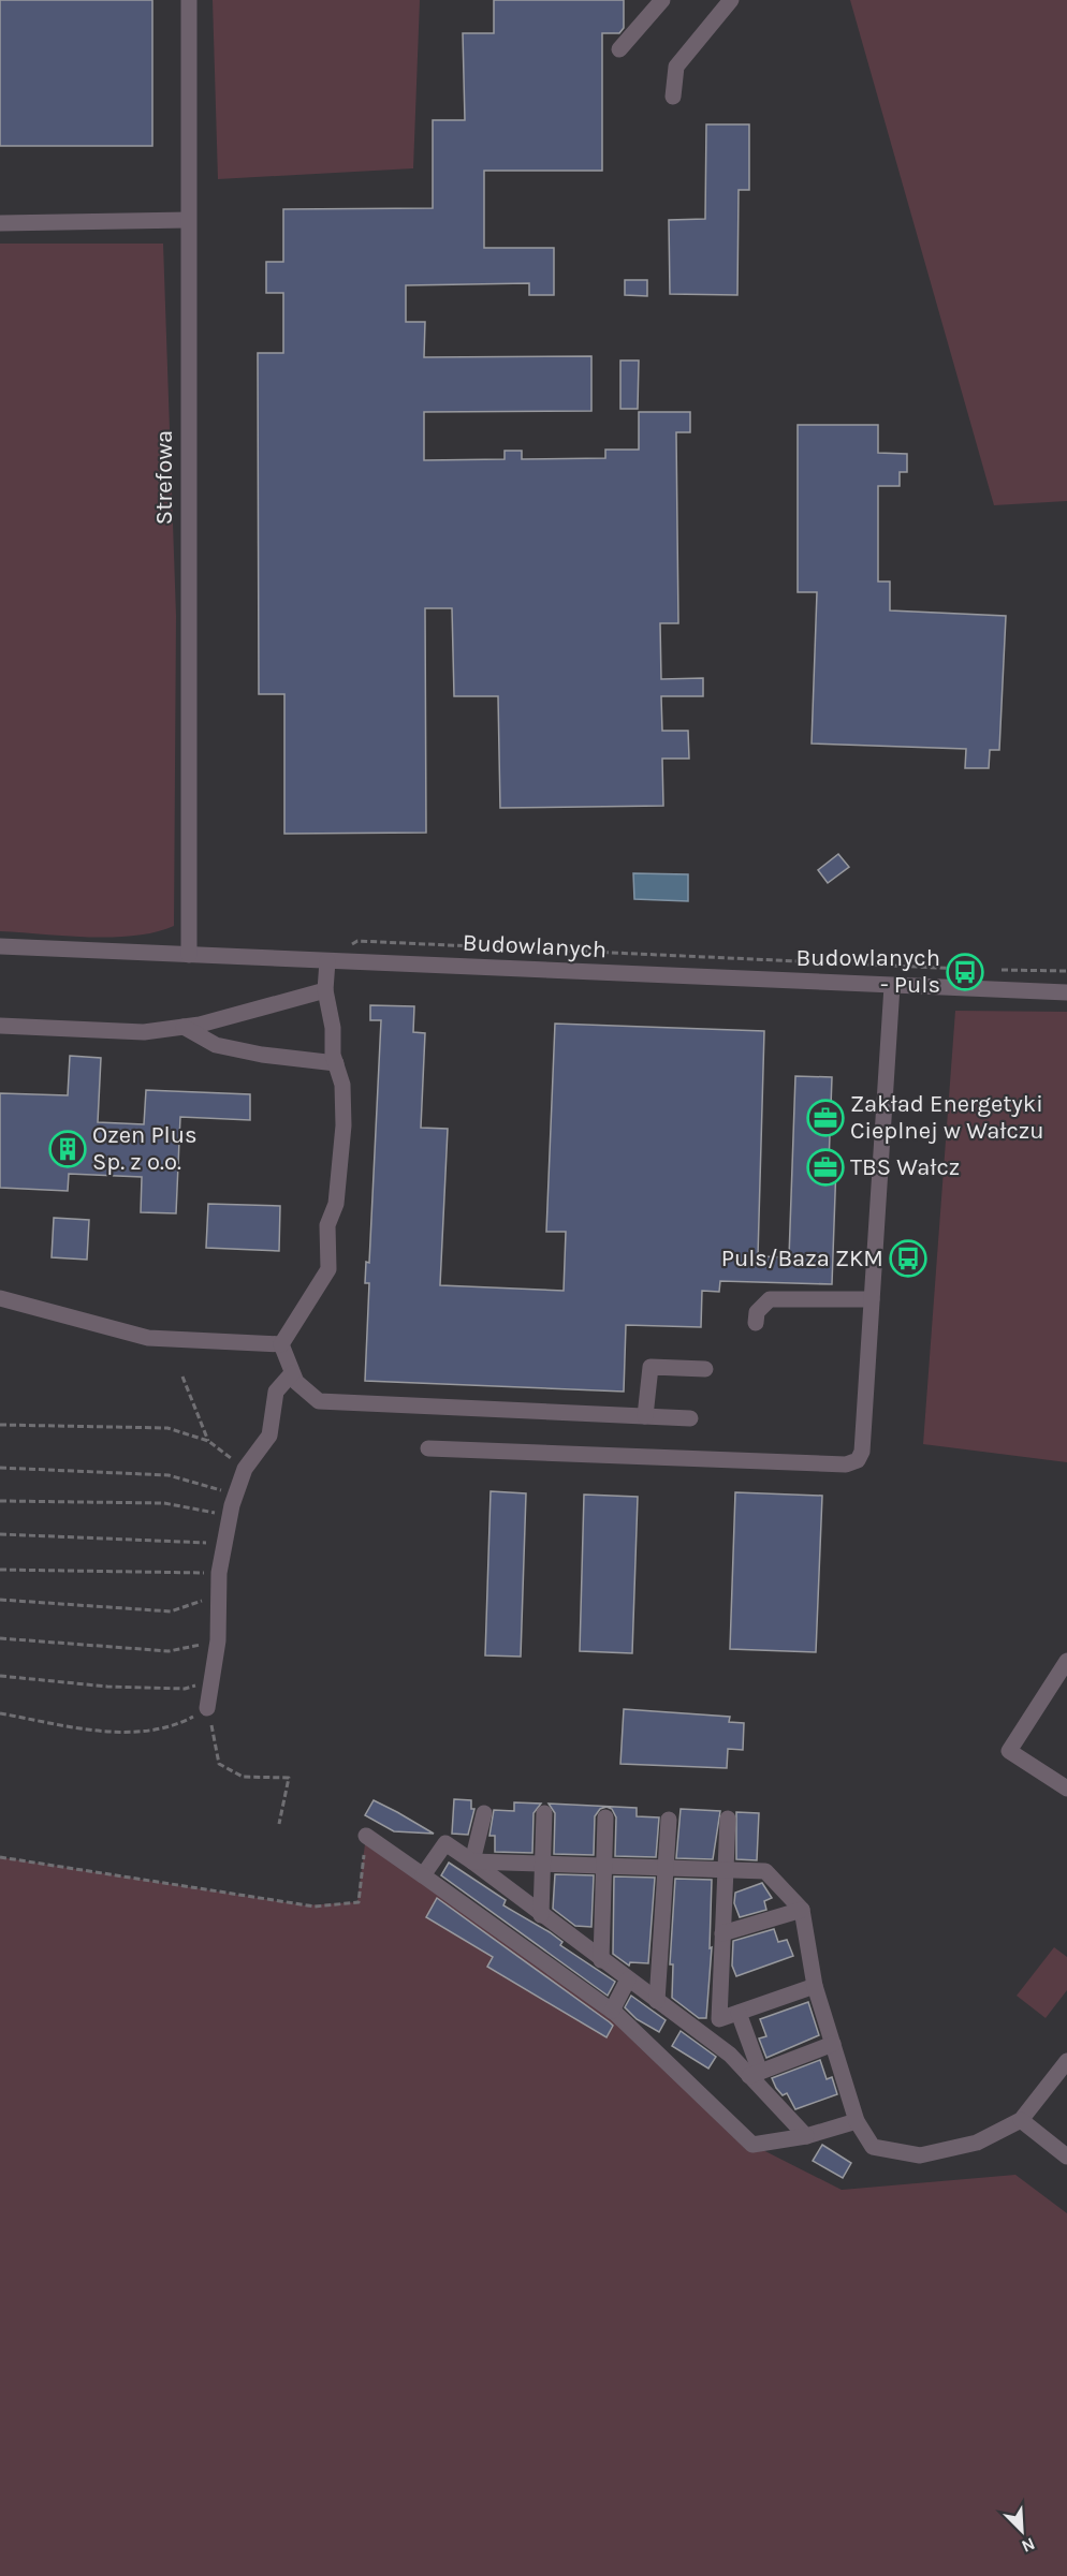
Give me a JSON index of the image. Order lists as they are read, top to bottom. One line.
{"streets":{"street":["Strefowa","Budowlanych"]},"crossings":[["Strefowa","Budowlanych"]],"places":{"bus stop":["Budowlanych - Puls","Puls/Baza ZKM"],"office":["Zakład Energetyki Cieplnej w Wałczu","TBS Wałcz"],"building":["Ozen Plus Sp. z o.o."]},"north":"bottom right"}
